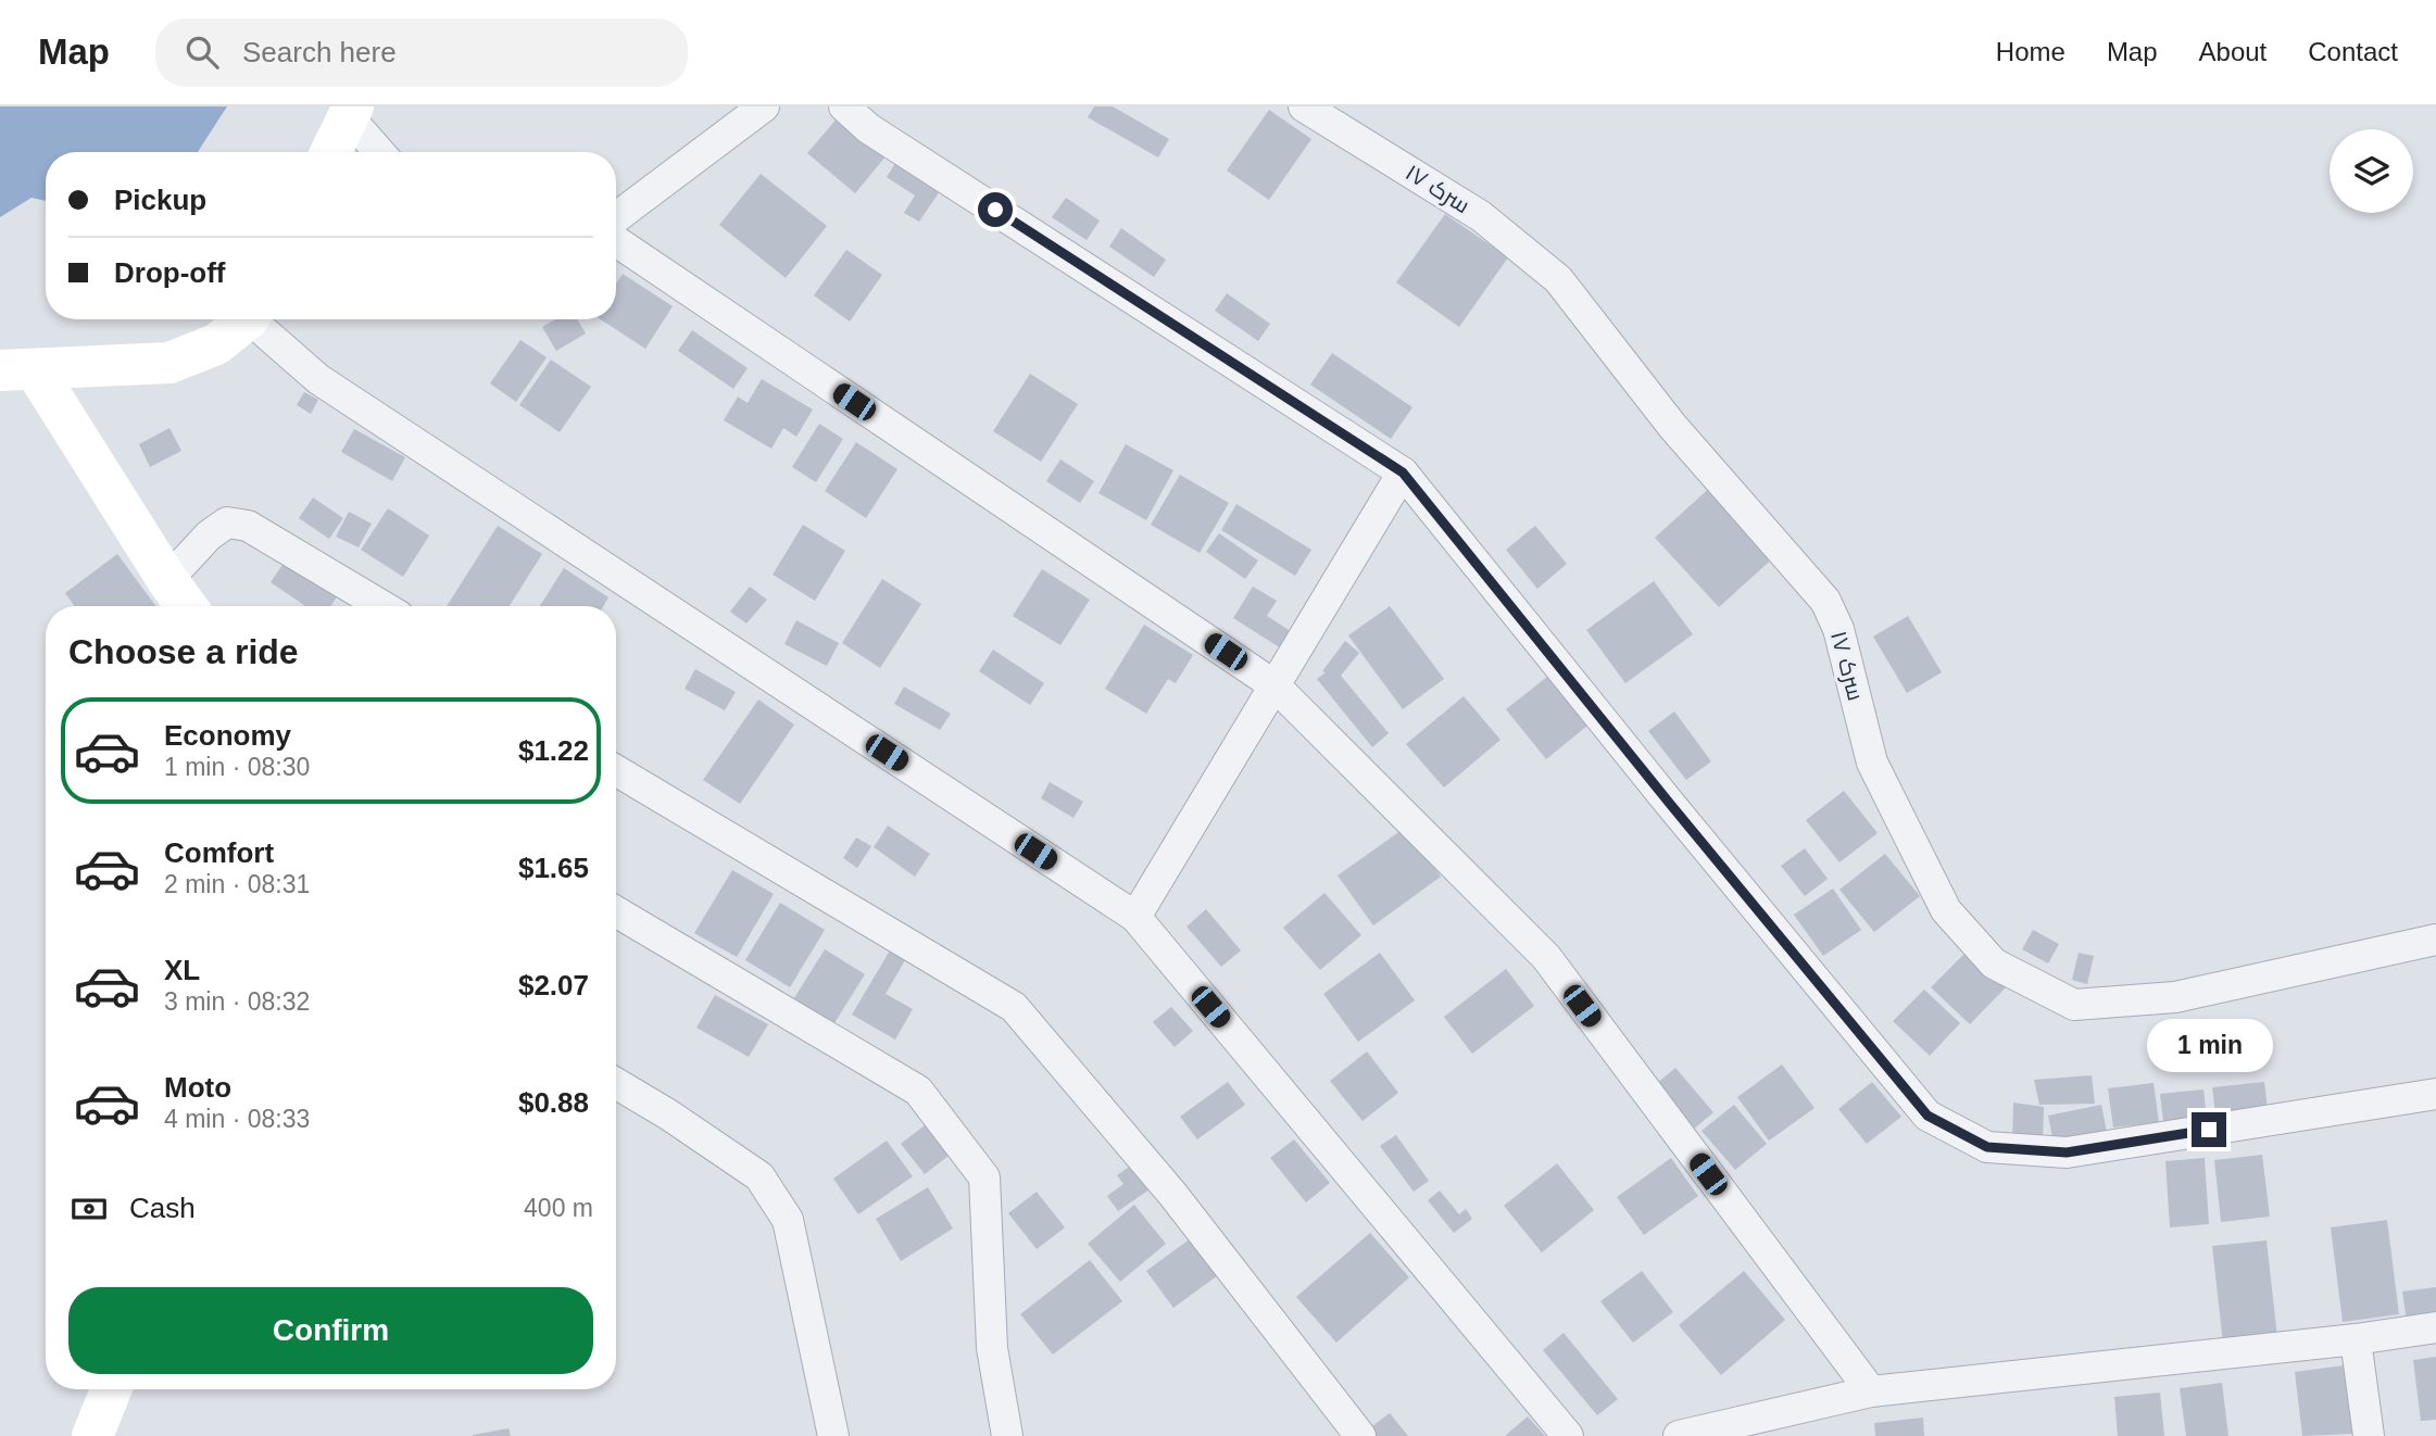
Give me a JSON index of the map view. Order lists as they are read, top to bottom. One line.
{"streets":{"street":["سرک ۱۷"]},"page":{"header":"Map","search":"Search here","nav":["Home","Map","About","Contact"],"banner":["Pickup","Drop-off"],"heading":"Choose a ride","list":[{"name":"Economy","note":"1 min · 08:30","value":"$1.22"},{"name":"Comfort","note":"2 min · 08:31","value":"$1.65"},{"name":"XL","note":"3 min · 08:32","value":"$2.07"},{"name":"Moto","note":"4 min · 08:33","value":"$0.88"}],"bubble":"1 min","pay":["Cash","400 m"],"buttons":"Confirm"}}
